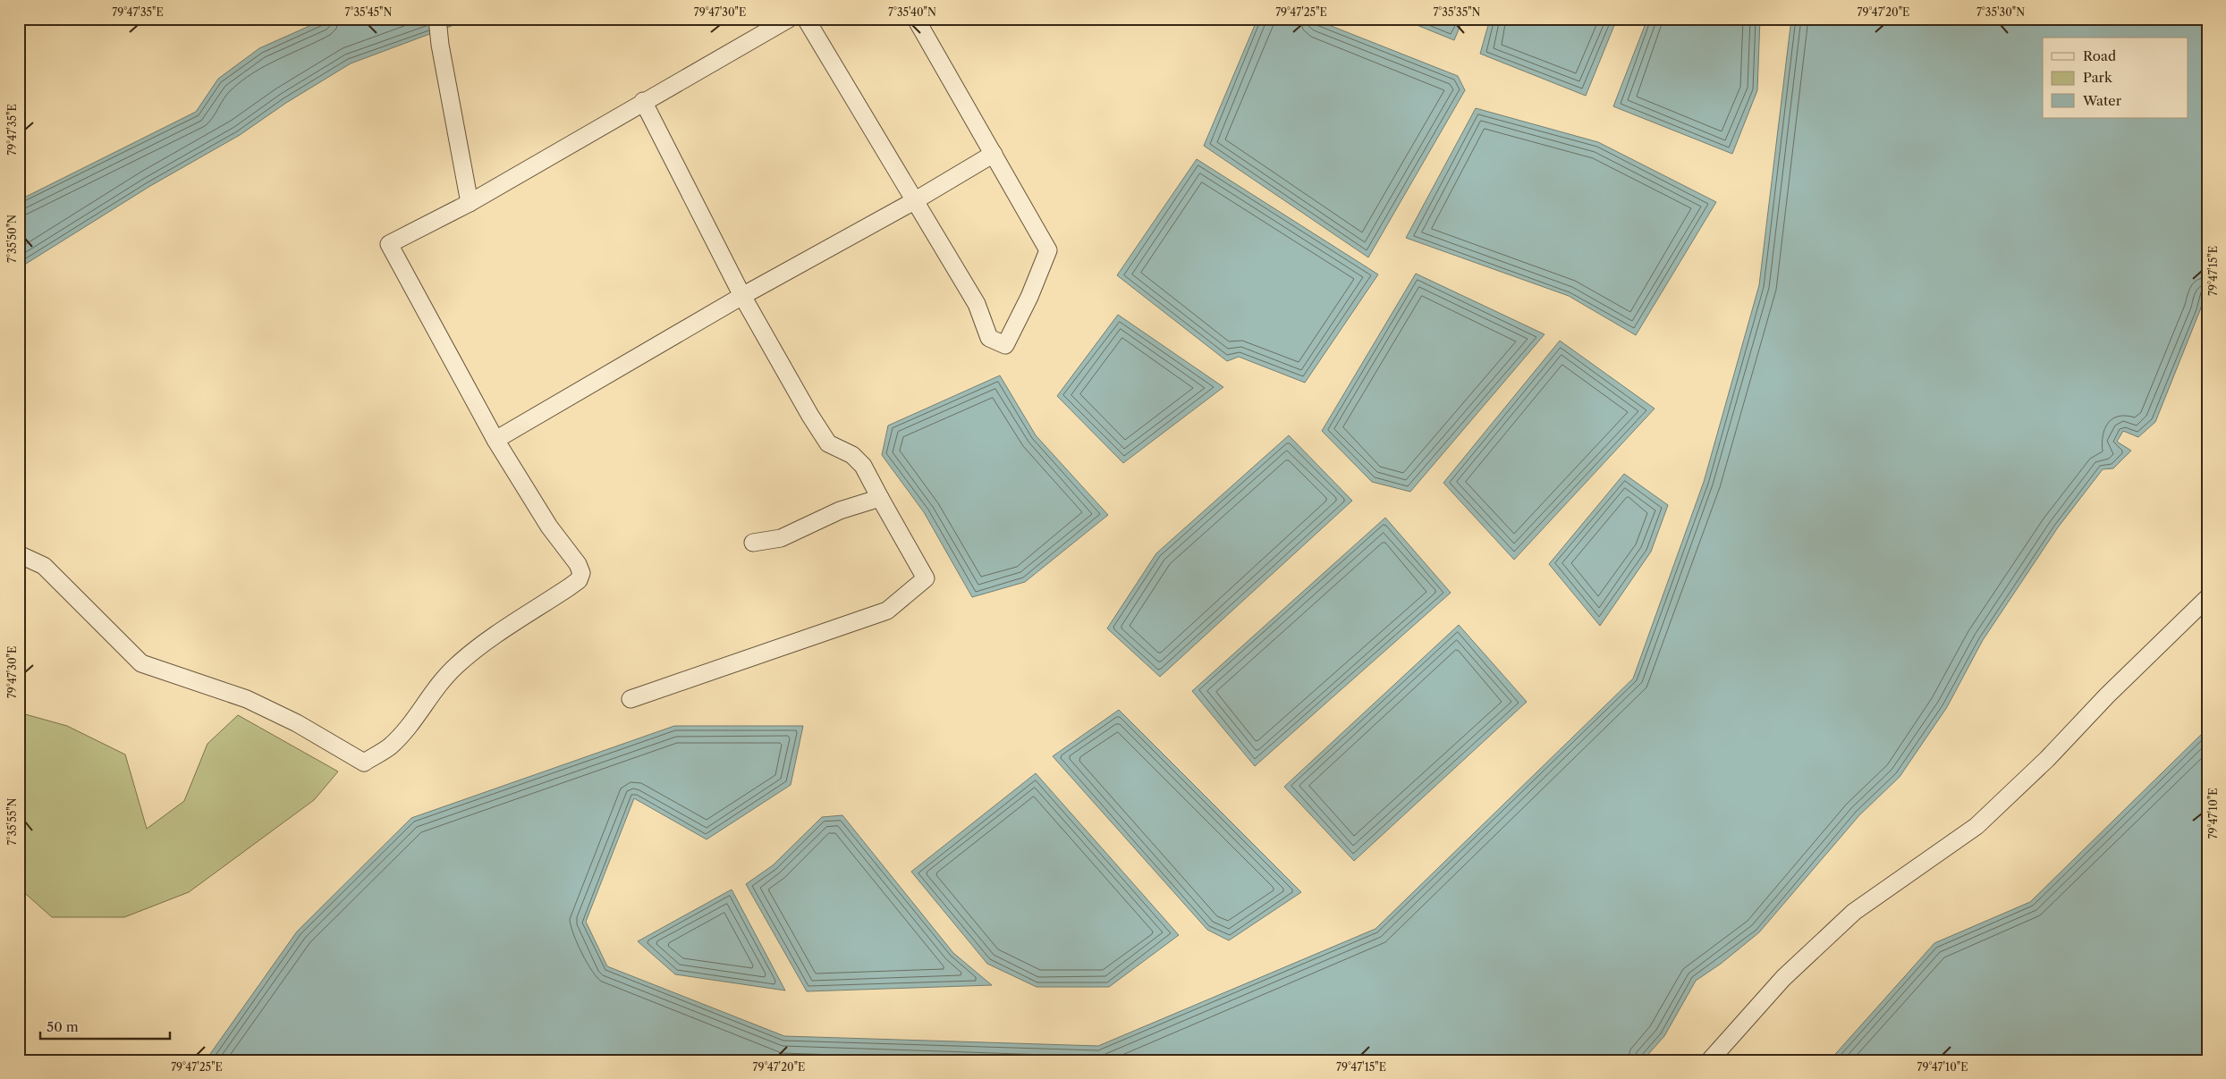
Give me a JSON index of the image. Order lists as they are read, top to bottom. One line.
{"legend":["Road","Park","Water"],"scale_bar":"50 m","coordinates":["79°47'35\"E","7°35'45\"N","79°47'30\"E","7°35'40\"N","79°47'25\"E","7°35'35\"N","79°47'20\"E","7°35'30\"N","7°35'50\"N","79°47'15\"E","79°47'10\"E","7°35'55\"N"]}
